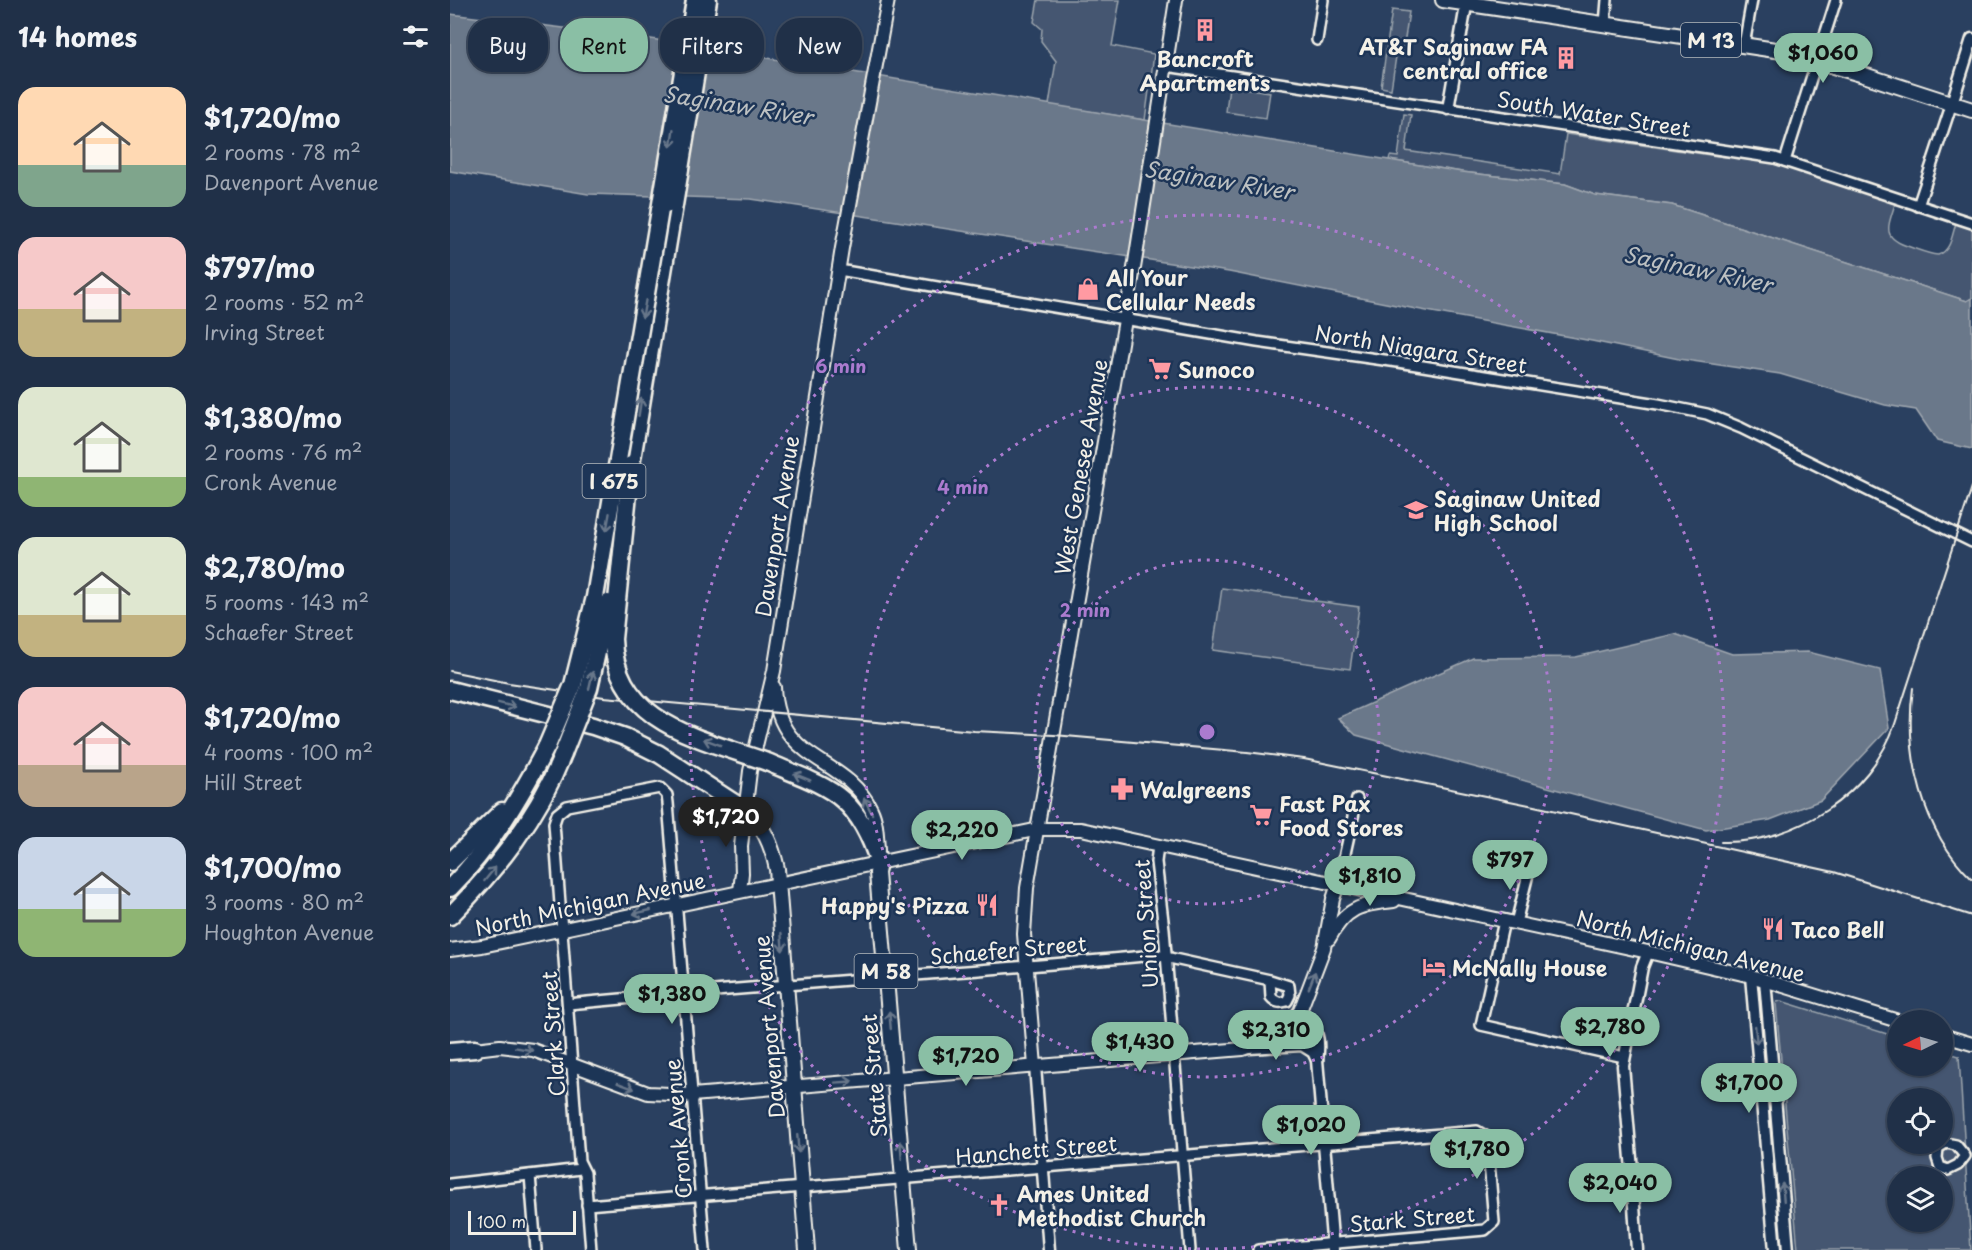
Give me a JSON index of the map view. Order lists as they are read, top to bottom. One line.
{"streets":{"highway":["I 675"],"main road":["M 13","West Genesee Avenue","Davenport Avenue","North Michigan Avenue","M 58","State Street"],"street":["South Water Street","North Niagara Street","Union Street","Schaefer Street","Clark Street","Cronk Avenue","Hanchett Street","Stark Street"]},"crossings":[["South Water Street","West Genesee Avenue"],["North Niagara Street","West Genesee Avenue"],["North Niagara Street","Davenport Avenue"],["West Genesee Avenue","North Michigan Avenue"],["West Genesee Avenue","Schaefer Street"],["West Genesee Avenue","Hanchett Street"],["Davenport Avenue","North Michigan Avenue"],["Davenport Avenue","Schaefer Street"],["Davenport Avenue","Hanchett Street"],["North Michigan Avenue","Union Street"],["North Michigan Avenue","Clark Street"],["North Michigan Avenue","State Street"],["North Michigan Avenue","Cronk Avenue"],["Union Street","Schaefer Street"],["Union Street","Hanchett Street"],["Schaefer Street","Clark Street"],["Schaefer Street","State Street"],["Schaefer Street","Cronk Avenue"],["Clark Street","Cronk Avenue"],["Clark Street","Hanchett Street"],["State Street","Hanchett Street"],["Cronk Avenue","Hanchett Street"],["Hanchett Street","Stark Street"]],"one_way":["State Street"],"water":["Saginaw River"],"places":{"building":["Bancroft Apartments","AT&T Saginaw FA central office"],"shop":["All Your Cellular Needs"],"supermarket":["Sunoco","Fast Pax Food Stores"],"school or university":["Saginaw United High School"],"pharmacy":["Walgreens"],"restaurant":["Happy's Pizza","Taco Bell"],"hotel":["McNally House"],"church":["Ames United Methodist Church"]},"scale_bar":"100 m","north":"left","page":{"heading":"14 homes","chip":["Buy","Rent","Filters","New"],"price":["$1,060","$1,720","$2,220","$797","$1,810","$1,380","$2,780","$2,310","$1,430","$1,720","$1,700","$1,020","$1,780","$2,040"],"list":[{"name":"$1,720/mo","note":"2 rooms · 78 m² · Davenport Avenue"},{"name":"$797/mo","note":"2 rooms · 52 m² · Irving Street"},{"name":"$1,380/mo","note":"2 rooms · 76 m² · Cronk Avenue"},{"name":"$2,780/mo","note":"5 rooms · 143 m² · Schaefer Street"},{"name":"$1,720/mo","note":"4 rooms · 100 m² · Hill Street"},{"name":"$1,700/mo","note":"3 rooms · 80 m² · Houghton Avenue"}],"scale":"100 m"},"rings":["6 min","4 min","2 min"]}
